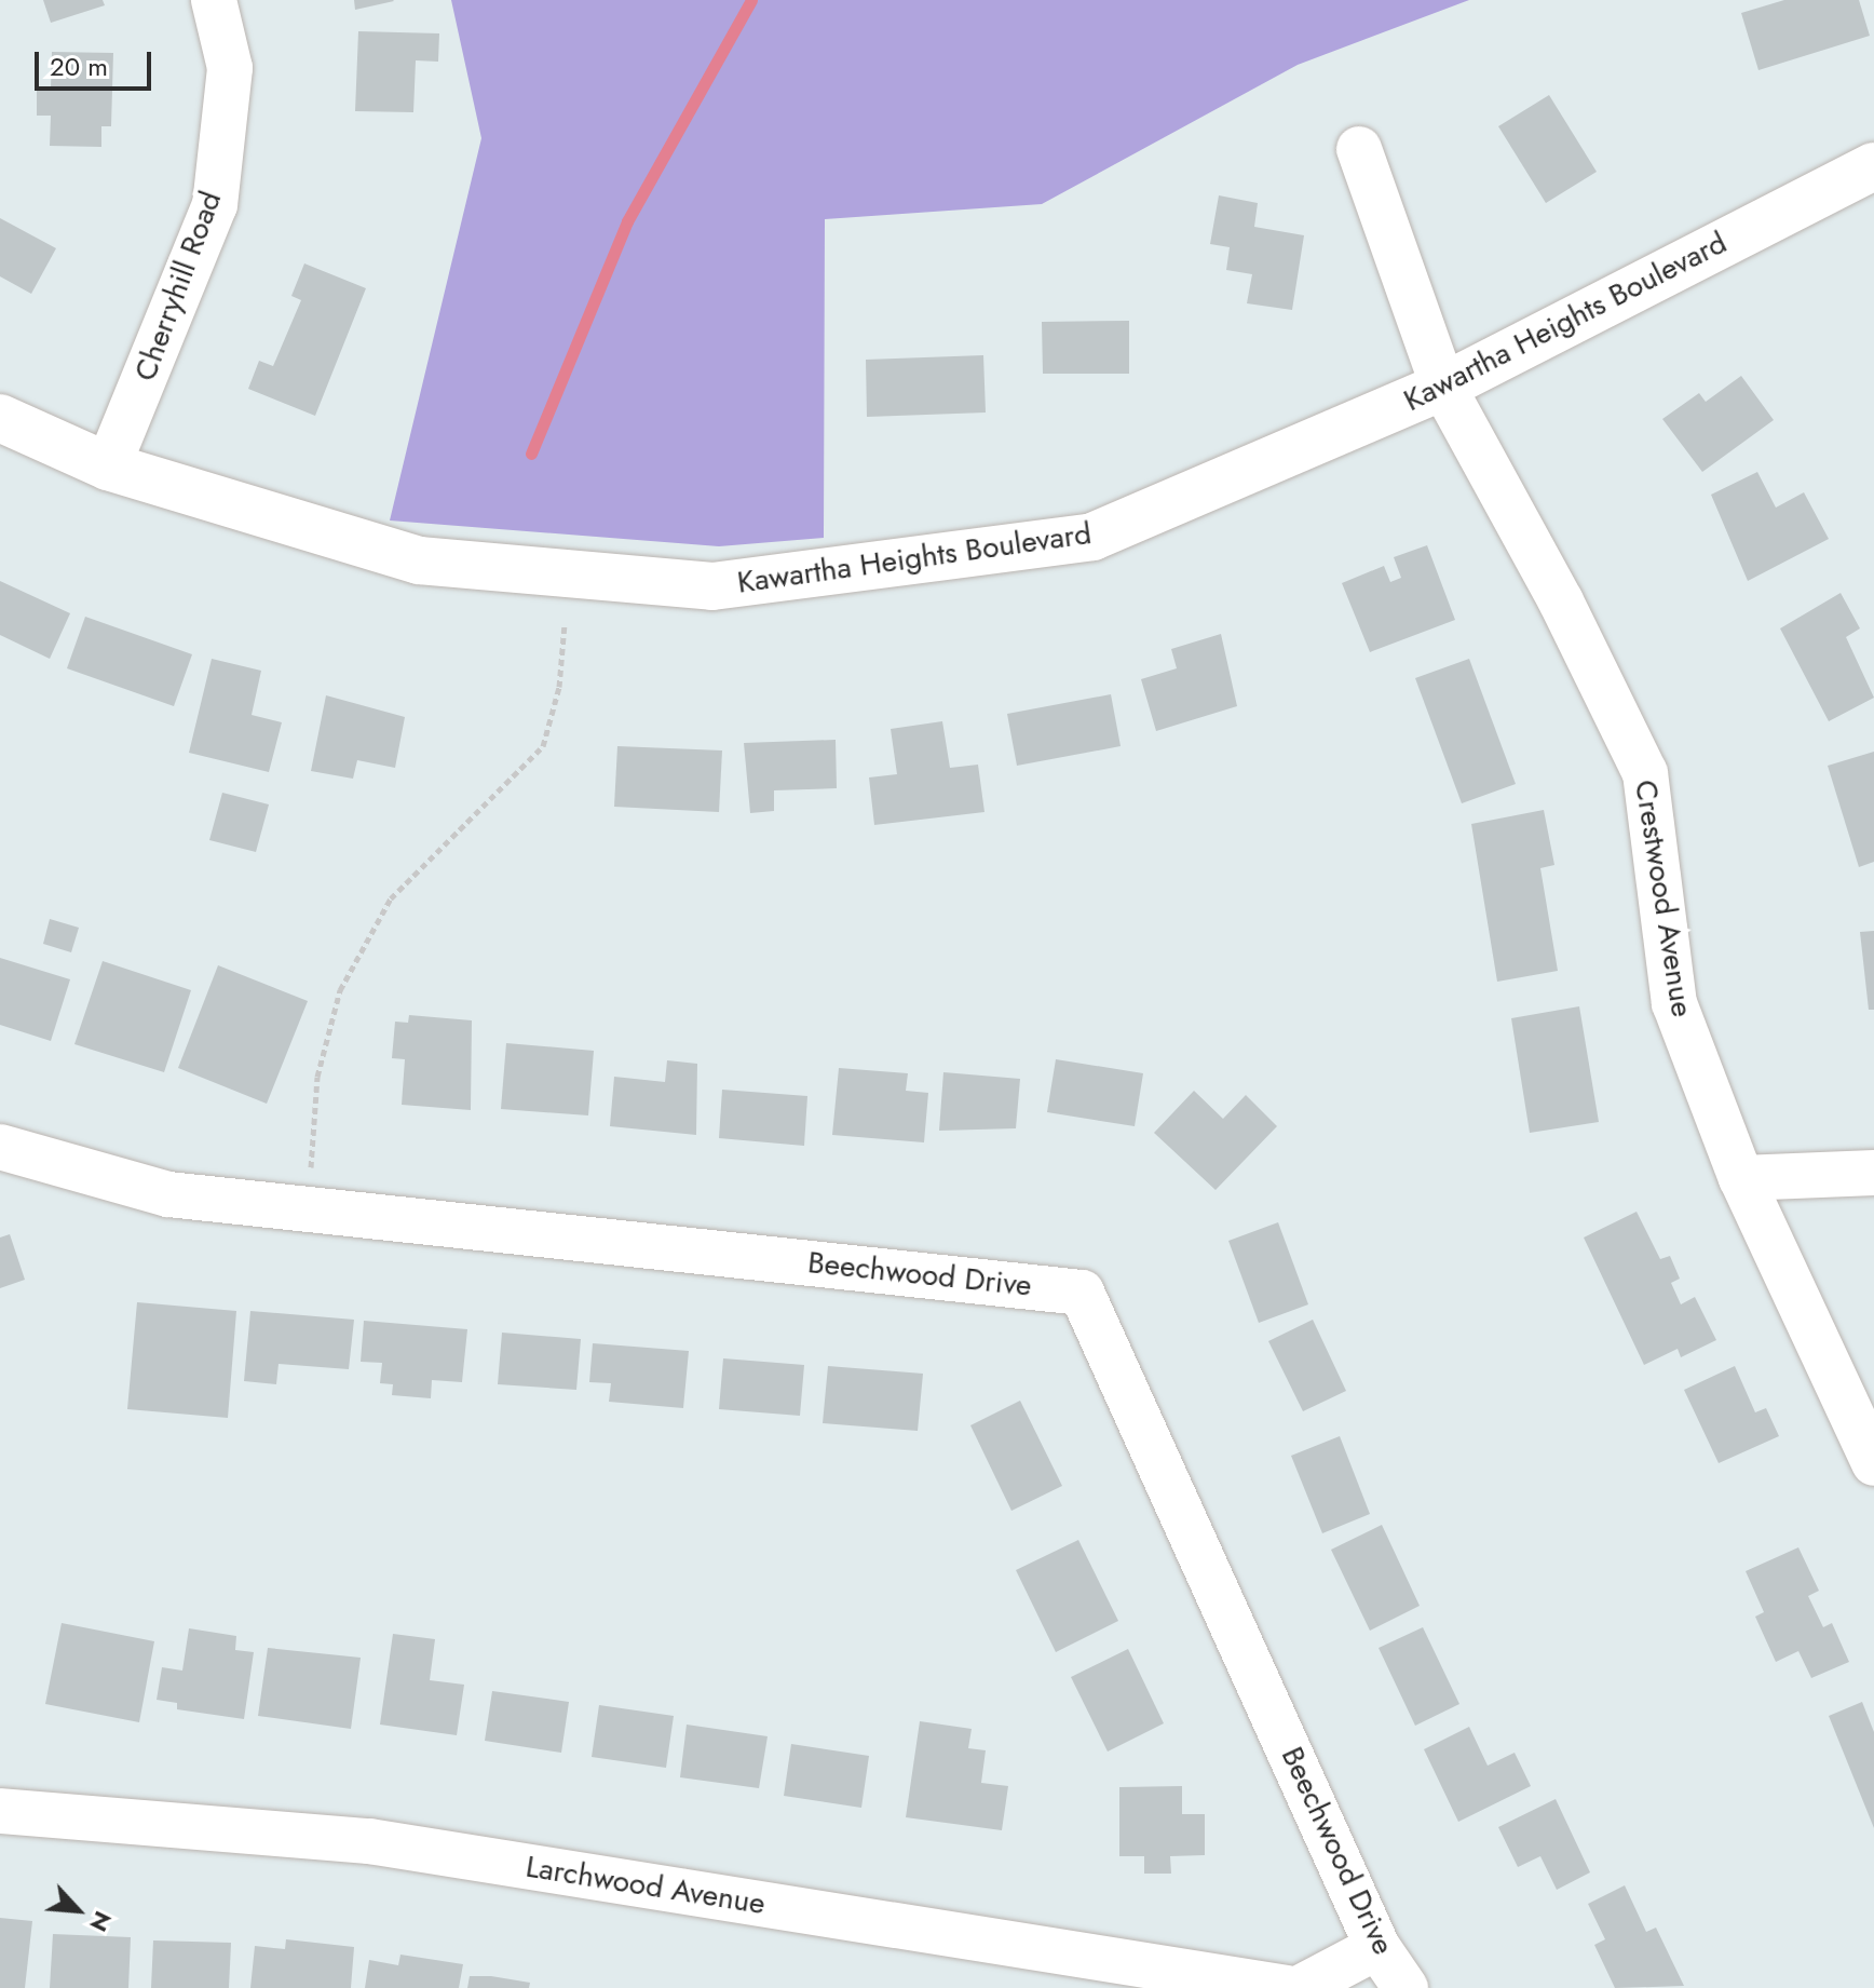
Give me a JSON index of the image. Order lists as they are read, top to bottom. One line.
{"streets":{"street":["Cherryhill Road","Kawartha Heights Boulevard","Crestwood Avenue","Beechwood Drive","Larchwood Avenue"]},"crossings":[["Cherryhill Road","Kawartha Heights Boulevard"],["Kawartha Heights Boulevard","Crestwood Avenue"]],"scale_bar":"20 m","north":"bottom right"}
